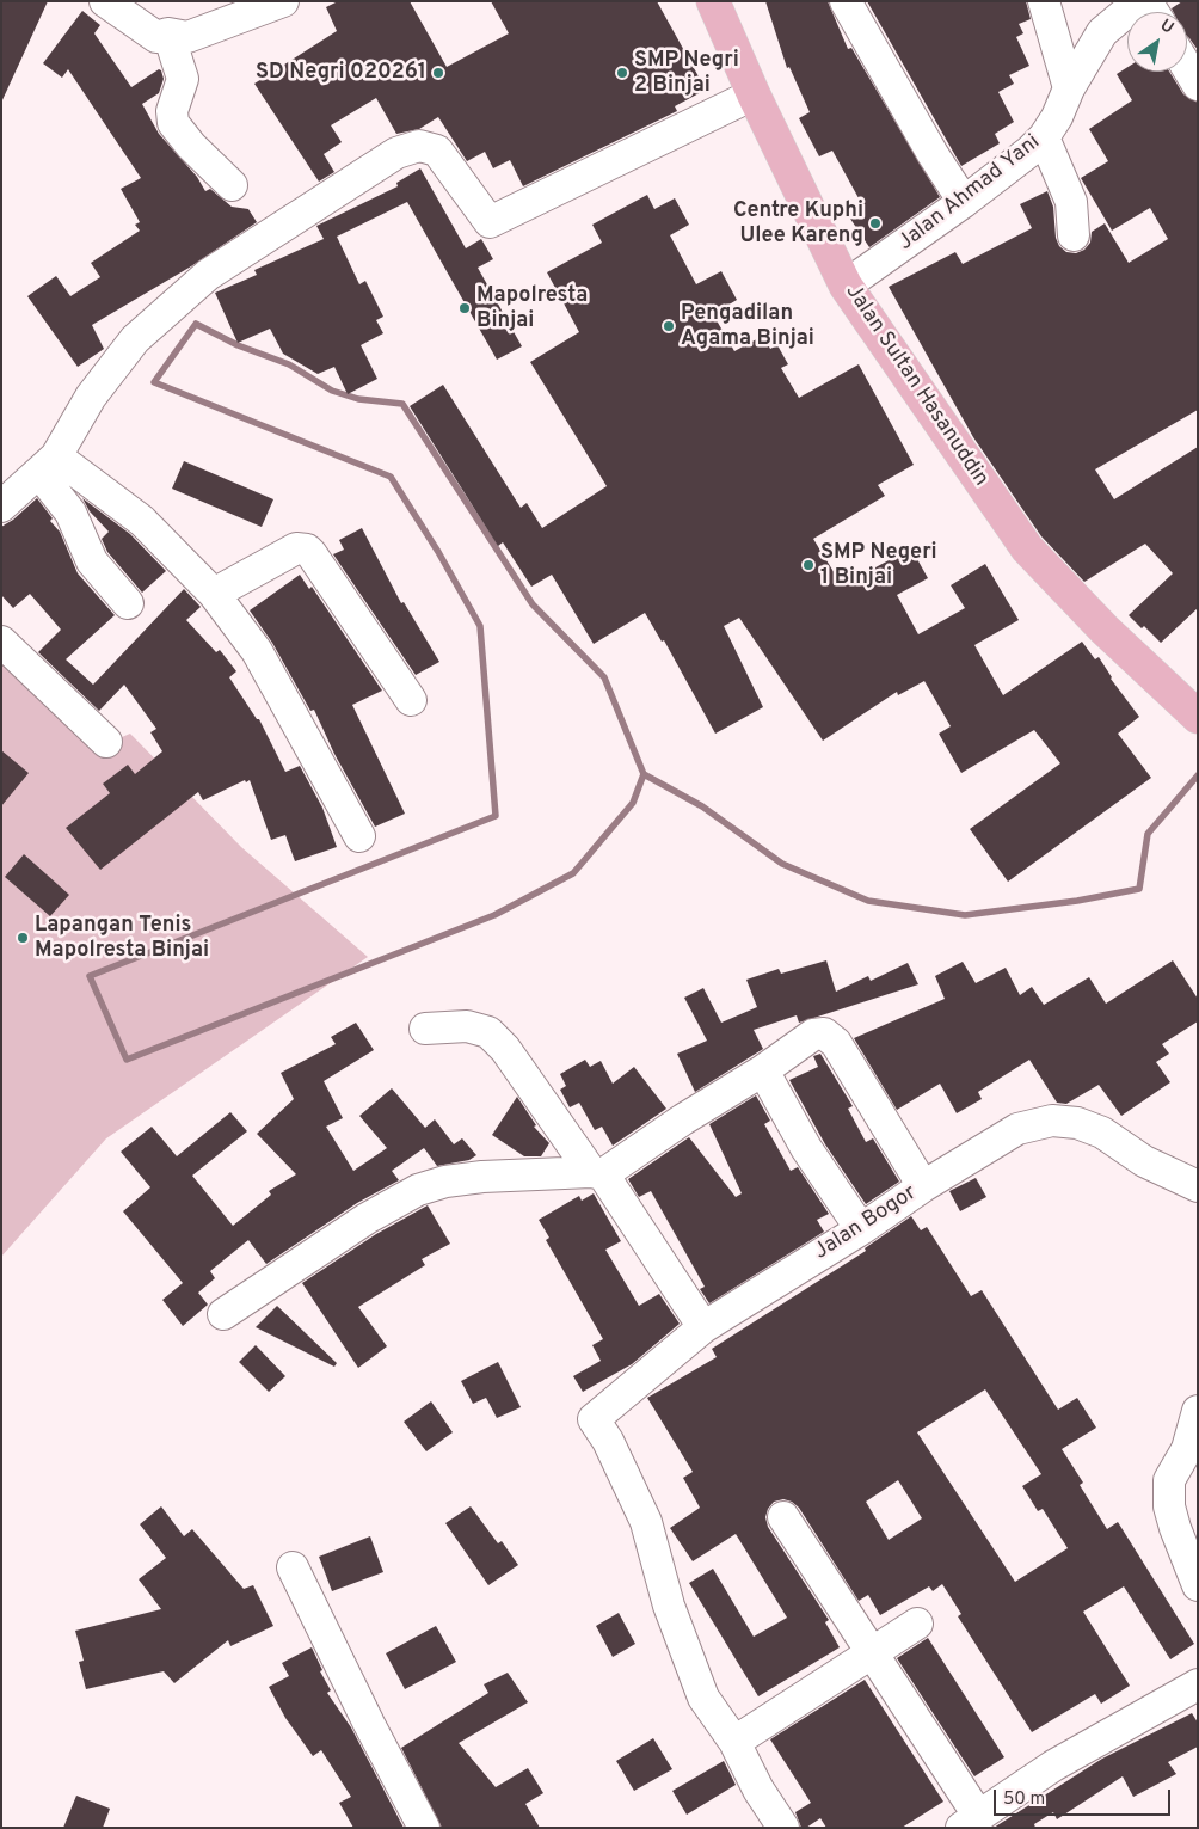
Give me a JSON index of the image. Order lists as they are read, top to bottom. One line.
{"streets":{"main road":["Jalan Sultan Hasanuddin"],"street":["Jalan Ahmad Yani","Jalan Bogor"]},"crossings":[["Jalan Ahmad Yani","Jalan Sultan Hasanuddin"]],"places":["SD Negri 020261","SMP Negri 2 Binjai","Centre Kuphi Ulee Kareng","Mapolresta Binjai","Pengadilan Agama Binjai","SMP Negeri 1 Binjai","Lapangan Tenis Mapolresta Binjai"],"scale_bar":"50 m","north":"top right"}
